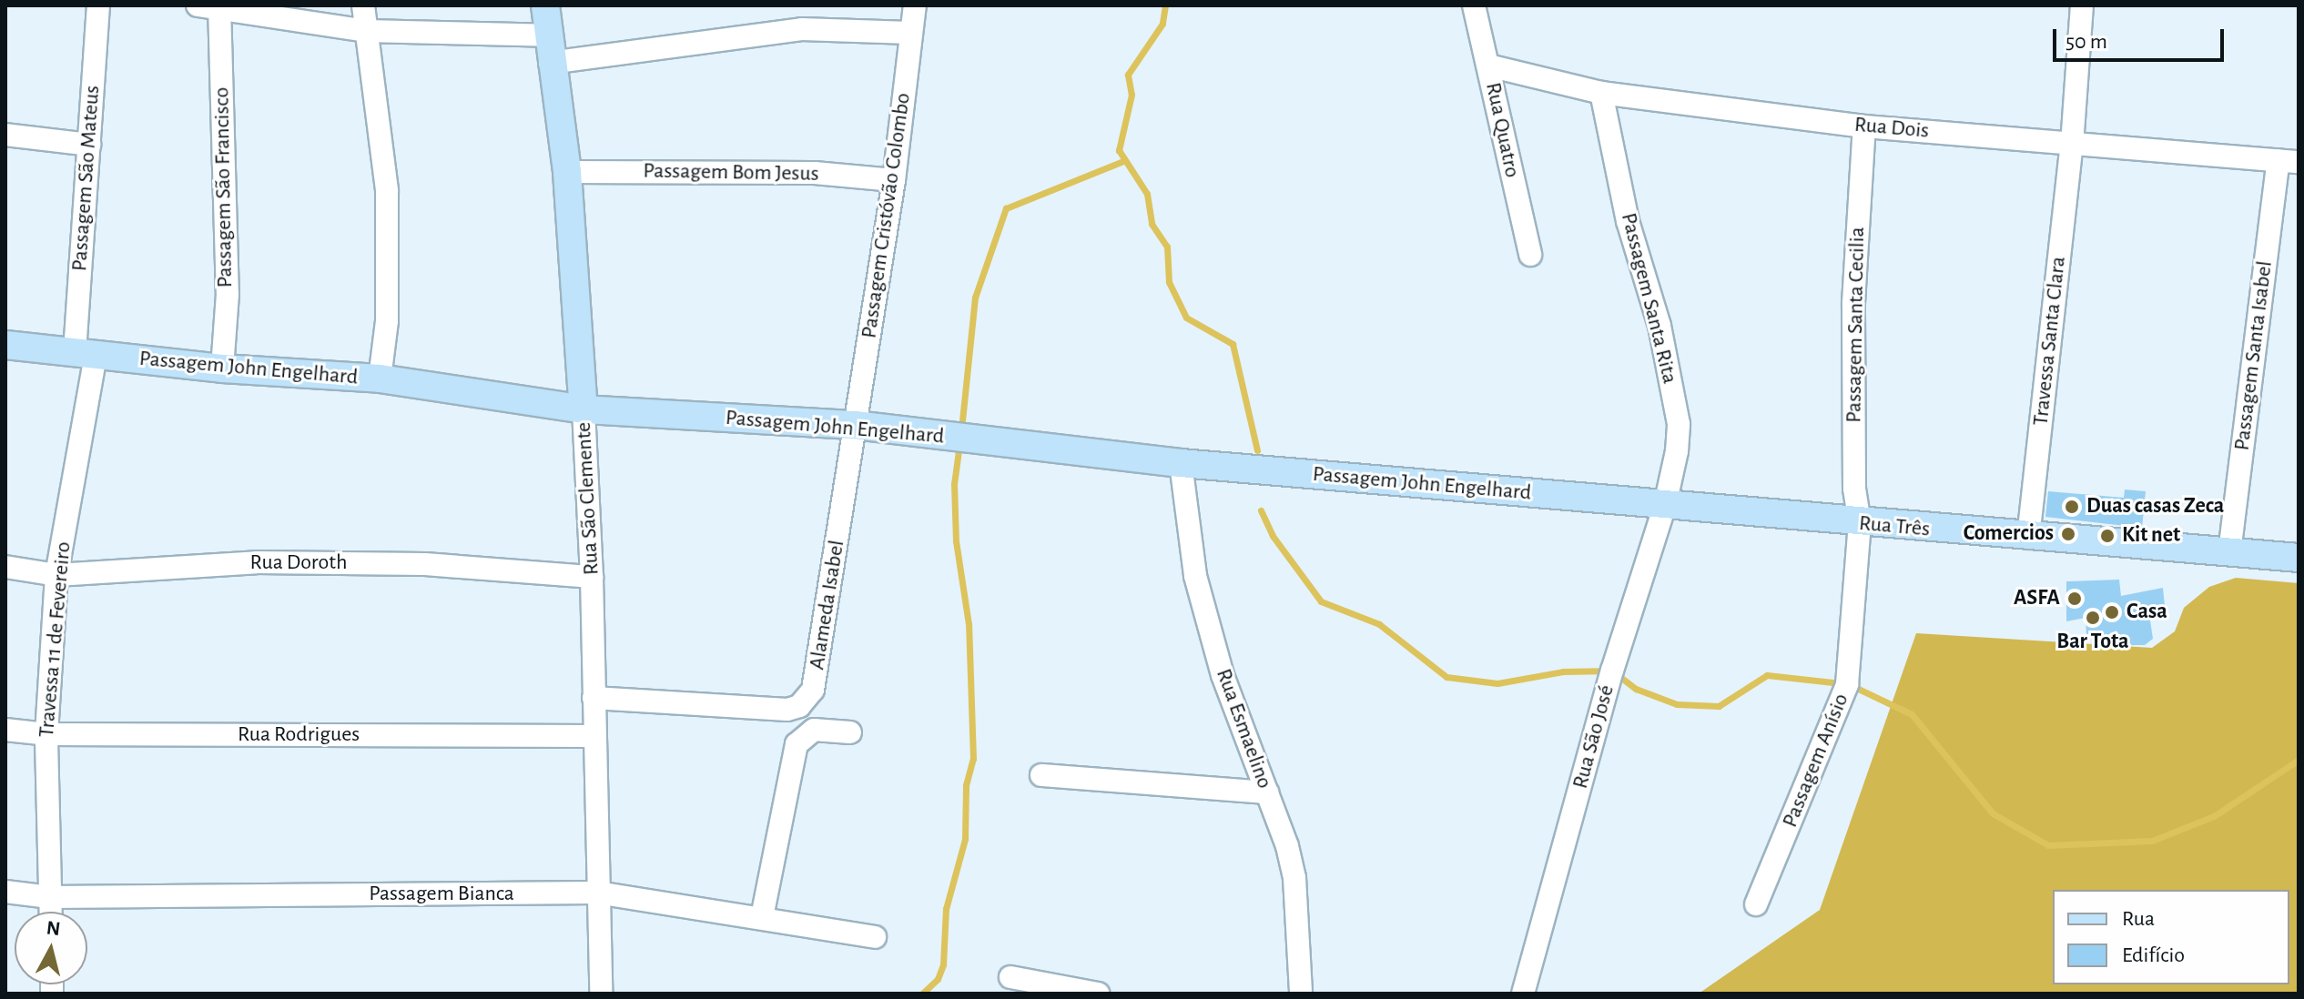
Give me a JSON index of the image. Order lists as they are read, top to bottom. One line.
{"streets":{"main road":["Passagem John Engelhard","Rua São Clemente","Rua Três"],"street":["Rua Dois","Rua Quatro","Passagem Bom Jesus","Passagem São Mateus","Passagem São Francisco","Passagem Cristóvão Colombo","Passagem Santa Rita","Passagem Santa Cecilia","Travessa Santa Clara","Passagem Santa Isabel","Rua Doroth","Alameda Isabel","Travessa 11 de Fevereiro","Rua Esmaelino","Rua Rodrigues","Rua São José","Passagem Anísio","Passagem Bianca"]},"crossings":[["Rua Dois","Rua Quatro"],["Rua Dois","Passagem Santa Rita"],["Rua Dois","Passagem Santa Cecilia"],["Rua Dois","Travessa Santa Clara"],["Rua Dois","Passagem Santa Isabel"],["Passagem Bom Jesus","Passagem Cristóvão Colombo"],["Passagem Bom Jesus","Rua São Clemente"],["Passagem São Mateus","Passagem John Engelhard"],["Passagem São Mateus","Travessa 11 de Fevereiro"],["Passagem São Francisco","Passagem John Engelhard"],["Passagem Cristóvão Colombo","Passagem John Engelhard"],["Passagem Cristóvão Colombo","Alameda Isabel"],["Passagem Santa Rita","Passagem John Engelhard"],["Passagem Santa Rita","Rua Três"],["Passagem Santa Rita","Rua São José"],["Passagem Santa Cecilia","Rua Três"],["Passagem Santa Cecilia","Passagem Anísio"],["Travessa Santa Clara","Rua Três"],["Passagem Santa Isabel","Rua Três"],["Passagem John Engelhard","Rua São Clemente"],["Passagem John Engelhard","Rua Três"],["Passagem John Engelhard","Alameda Isabel"],["Passagem John Engelhard","Travessa 11 de Fevereiro"],["Passagem John Engelhard","Rua Esmaelino"],["Passagem John Engelhard","Rua São José"],["Rua São Clemente","Rua Doroth"],["Rua São Clemente","Alameda Isabel"],["Rua São Clemente","Rua Rodrigues"],["Rua São Clemente","Passagem Bianca"],["Rua Três","Rua São José"],["Rua Três","Passagem Anísio"],["Rua Doroth","Travessa 11 de Fevereiro"],["Travessa 11 de Fevereiro","Rua Rodrigues"],["Travessa 11 de Fevereiro","Passagem Bianca"]],"places":["Duas casas Zeca","Comercios","Kit net","ASFA","Casa","Bar Tota"],"legend":["Rua","Edifício"],"scale_bar":"50 m","north":"top"}
